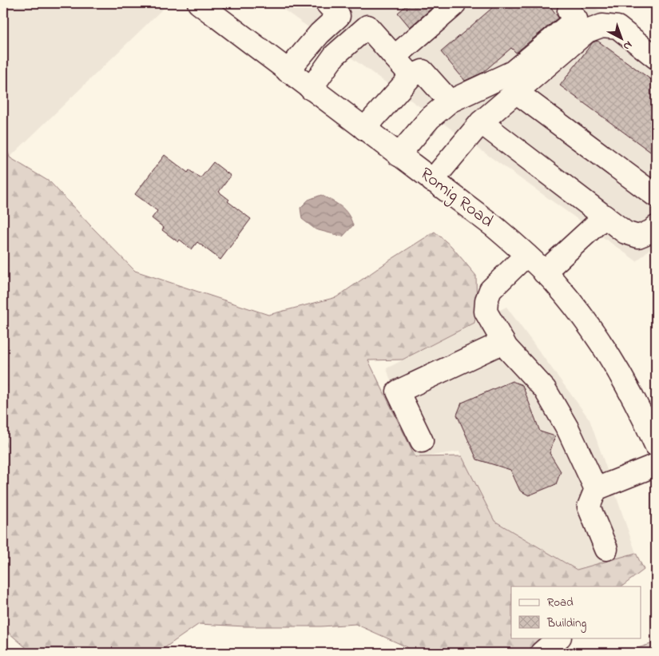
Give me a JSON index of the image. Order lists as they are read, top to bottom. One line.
{"streets":{"street":["Romig Road"]},"legend":["Road","Building"],"north":"bottom right"}
